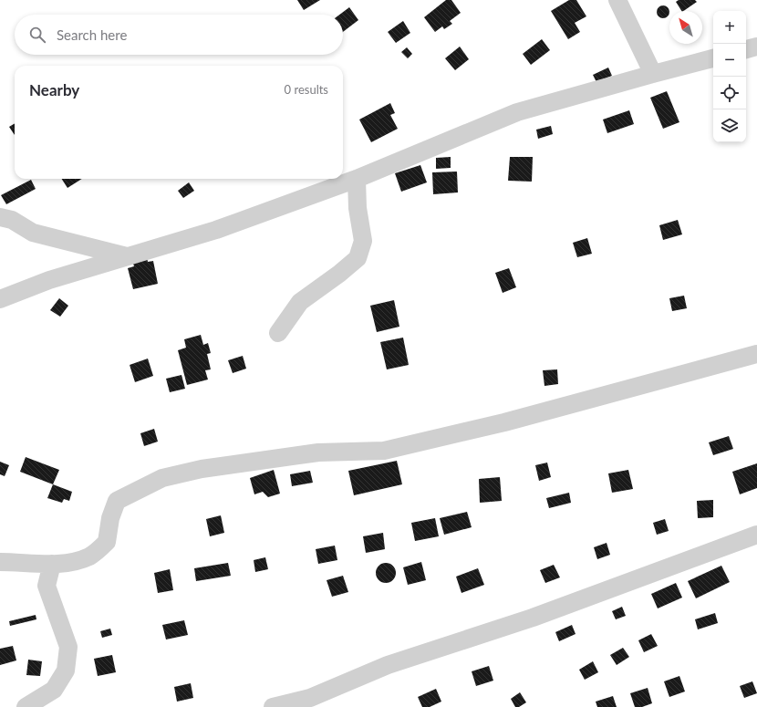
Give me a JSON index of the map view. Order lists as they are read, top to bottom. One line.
{"north":"top left","page":{"map_buttons":["+","−"],"search":"Search here","heading":["Nearby","0 results"]}}
